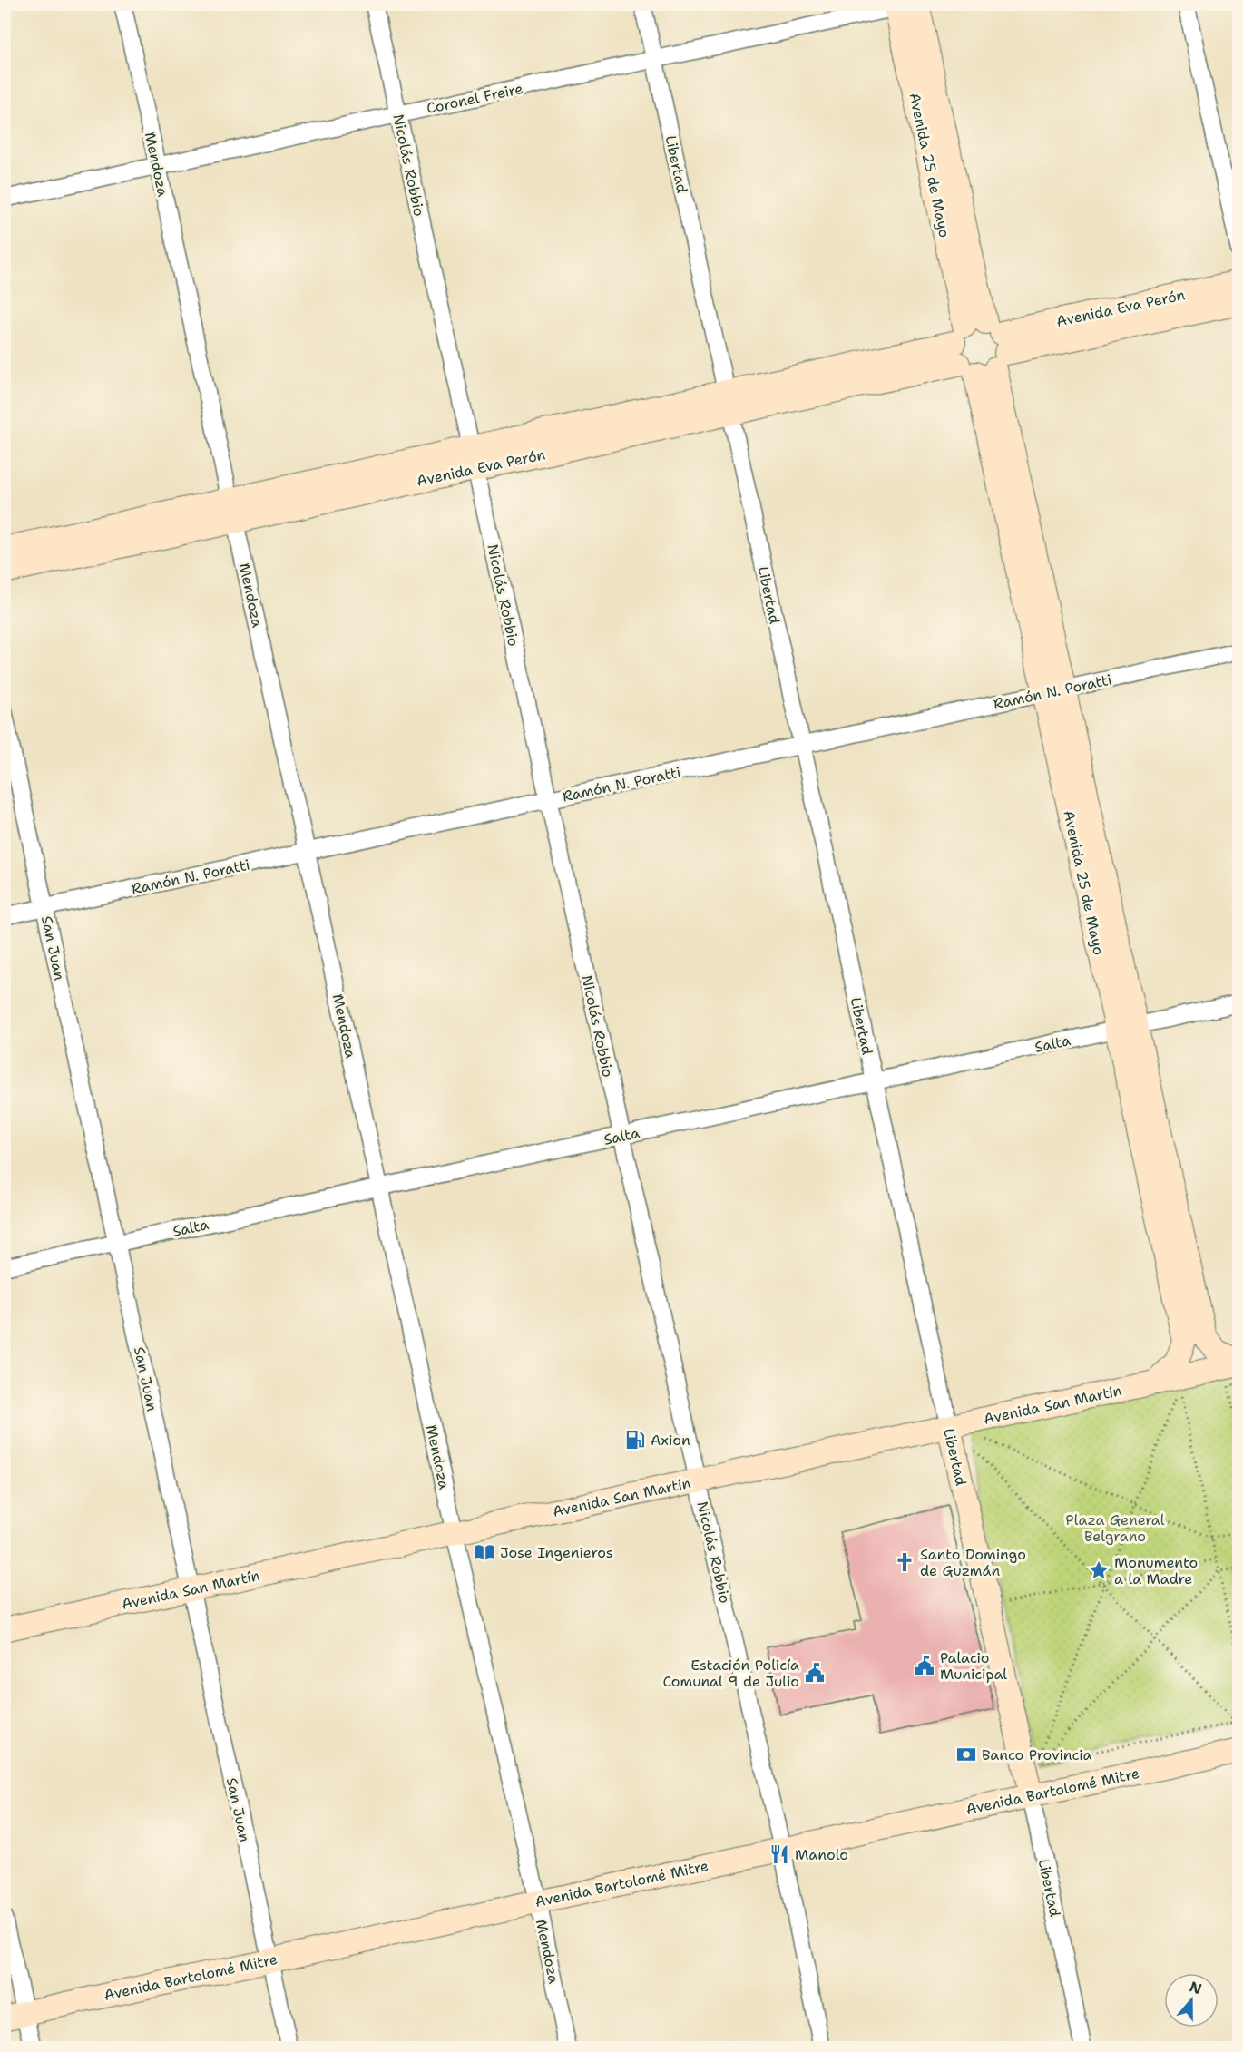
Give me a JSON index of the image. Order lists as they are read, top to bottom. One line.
{"streets":{"main road":["Libertad","Avenida 25 de Mayo","Avenida Eva Perón","Avenida San Martín","Avenida Bartolomé Mitre"],"street":["Coronel Freire","Mendoza","Nicolás Robbio","Ramón N. Poratti","San Juan","Salta"]},"crossings":[["Coronel Freire","Mendoza"],["Coronel Freire","Libertad"],["Coronel Freire","Nicolás Robbio"],["Coronel Freire","Avenida 25 de Mayo"],["Mendoza","Avenida Eva Perón"],["Mendoza","Ramón N. Poratti"],["Mendoza","Salta"],["Mendoza","Avenida San Martín"],["Mendoza","Avenida Bartolomé Mitre"],["Libertad","Avenida Eva Perón"],["Libertad","Ramón N. Poratti"],["Libertad","Salta"],["Libertad","Avenida San Martín"],["Libertad","Avenida Bartolomé Mitre"],["Nicolás Robbio","Avenida Eva Perón"],["Nicolás Robbio","Ramón N. Poratti"],["Nicolás Robbio","Salta"],["Nicolás Robbio","Avenida San Martín"],["Nicolás Robbio","Avenida Bartolomé Mitre"],["Avenida 25 de Mayo","Avenida Eva Perón"],["Avenida 25 de Mayo","Ramón N. Poratti"],["Avenida 25 de Mayo","Salta"],["Avenida 25 de Mayo","Avenida San Martín"],["Ramón N. Poratti","San Juan"],["San Juan","Salta"],["San Juan","Avenida San Martín"],["San Juan","Avenida Bartolomé Mitre"]],"parks":["Plaza General Belgrano"],"places":{"fuel station":["Axion"],"library":["Jose Ingenieros"],"church":["Santo Domingo de Guzmán"],"place":["Monumento a la Madre"],"public building":["Palacio Municipal","Estación Policía Comunal 9 de Julio"],"bank":["Banco Provincia"],"restaurant":["Manolo"]},"north":"top"}
